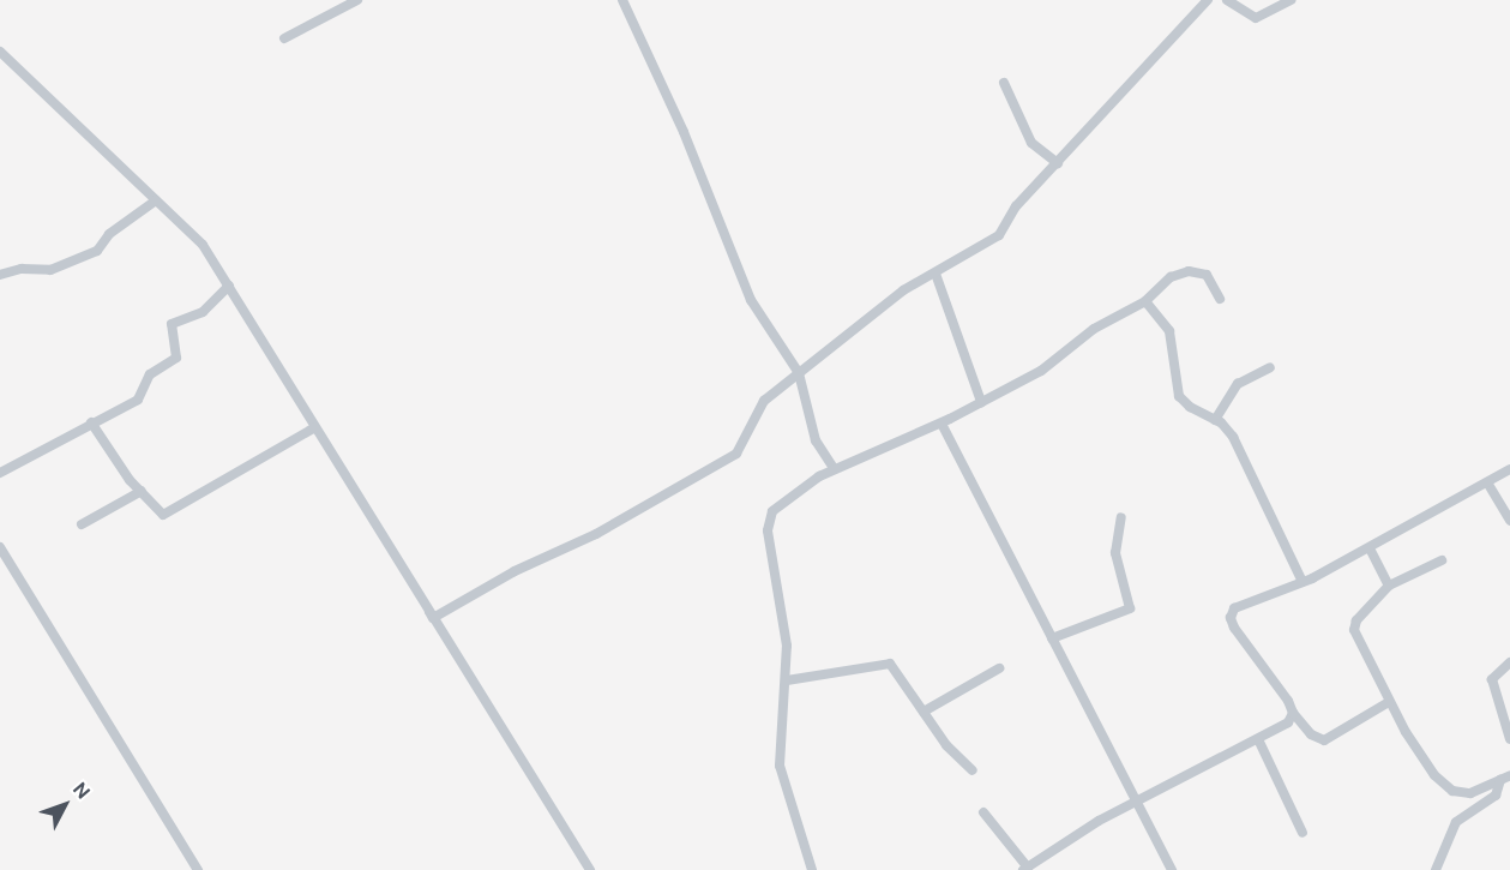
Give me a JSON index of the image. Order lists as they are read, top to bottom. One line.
{"north":"top right"}
